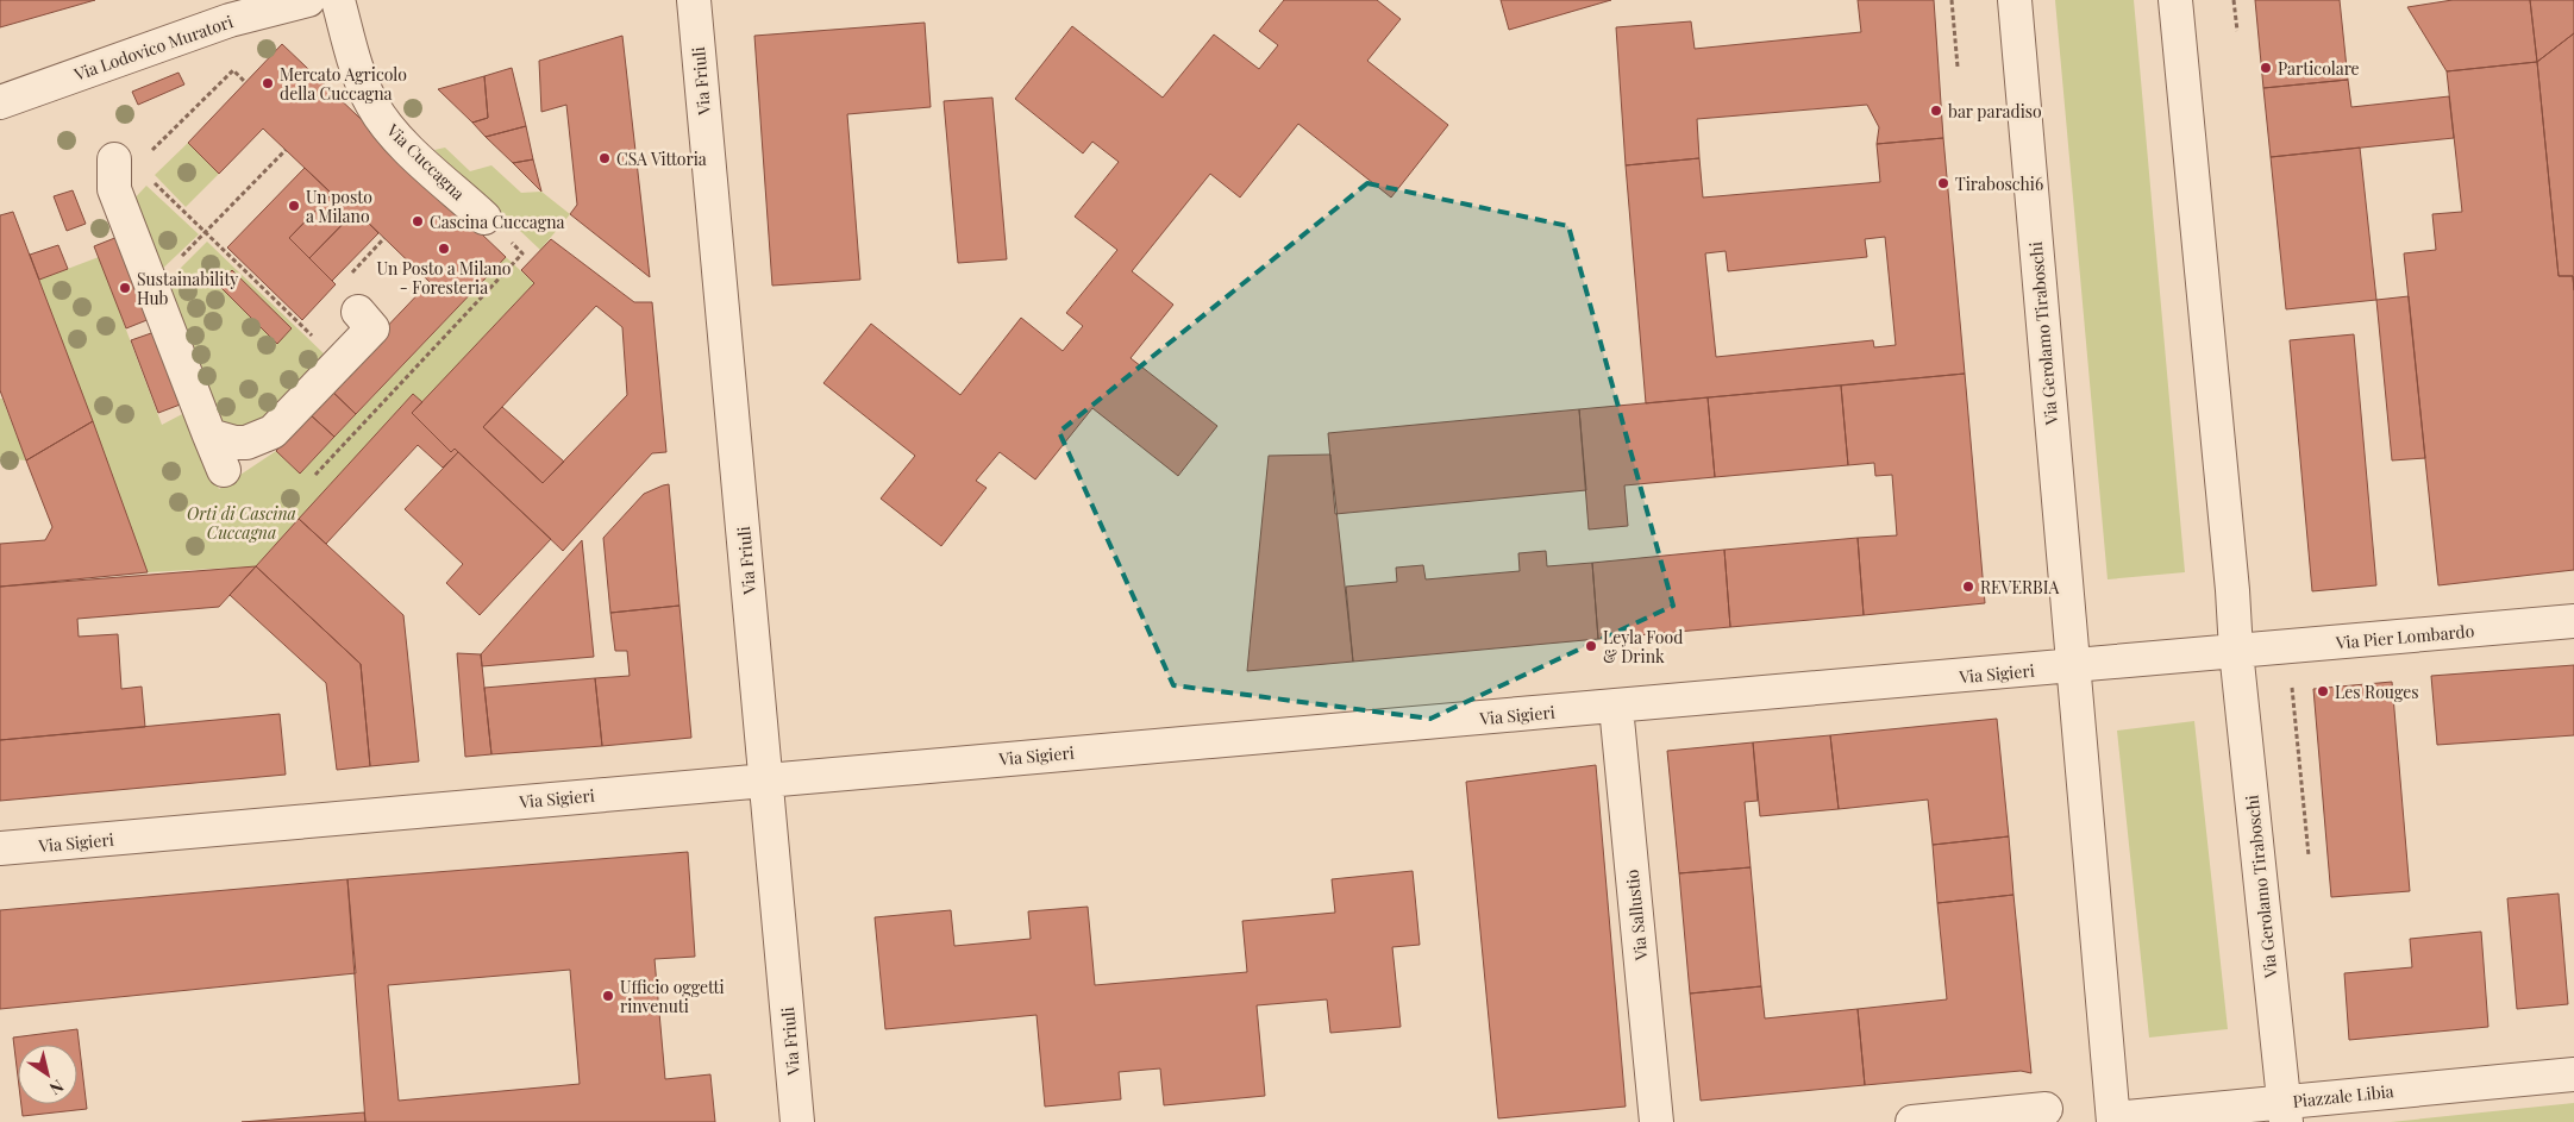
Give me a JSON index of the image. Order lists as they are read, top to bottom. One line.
{"streets":{"street":["Via Lodovico Muratori","Via Friuli","Via Cuccagna","Via Gerolamo Tiraboschi","Via Pier Lombardo","Via Sigieri","Via Sallustio","Piazzale Libia"]},"crossings":[["Via Friuli","Via Sigieri"],["Via Gerolamo Tiraboschi","Via Pier Lombardo"],["Via Gerolamo Tiraboschi","Via Sigieri"],["Via Gerolamo Tiraboschi","Piazzale Libia"],["Via Sigieri","Via Sallustio"]],"parks":["Orti di Cascina Cuccagna"],"places":["Particolare","Mercato Agricolo della Cuccagna","bar paradiso","CSA Vittoria","Tiraboschi6","Un posto a Milano","Cascina Cuccagna","Un Posto a Milano - Foresteria","Sustainability Hub","REVERBIA","Leyla Food & Drink","Les Rouges","Ufficio oggetti rinvenuti"],"north":"bottom right"}
